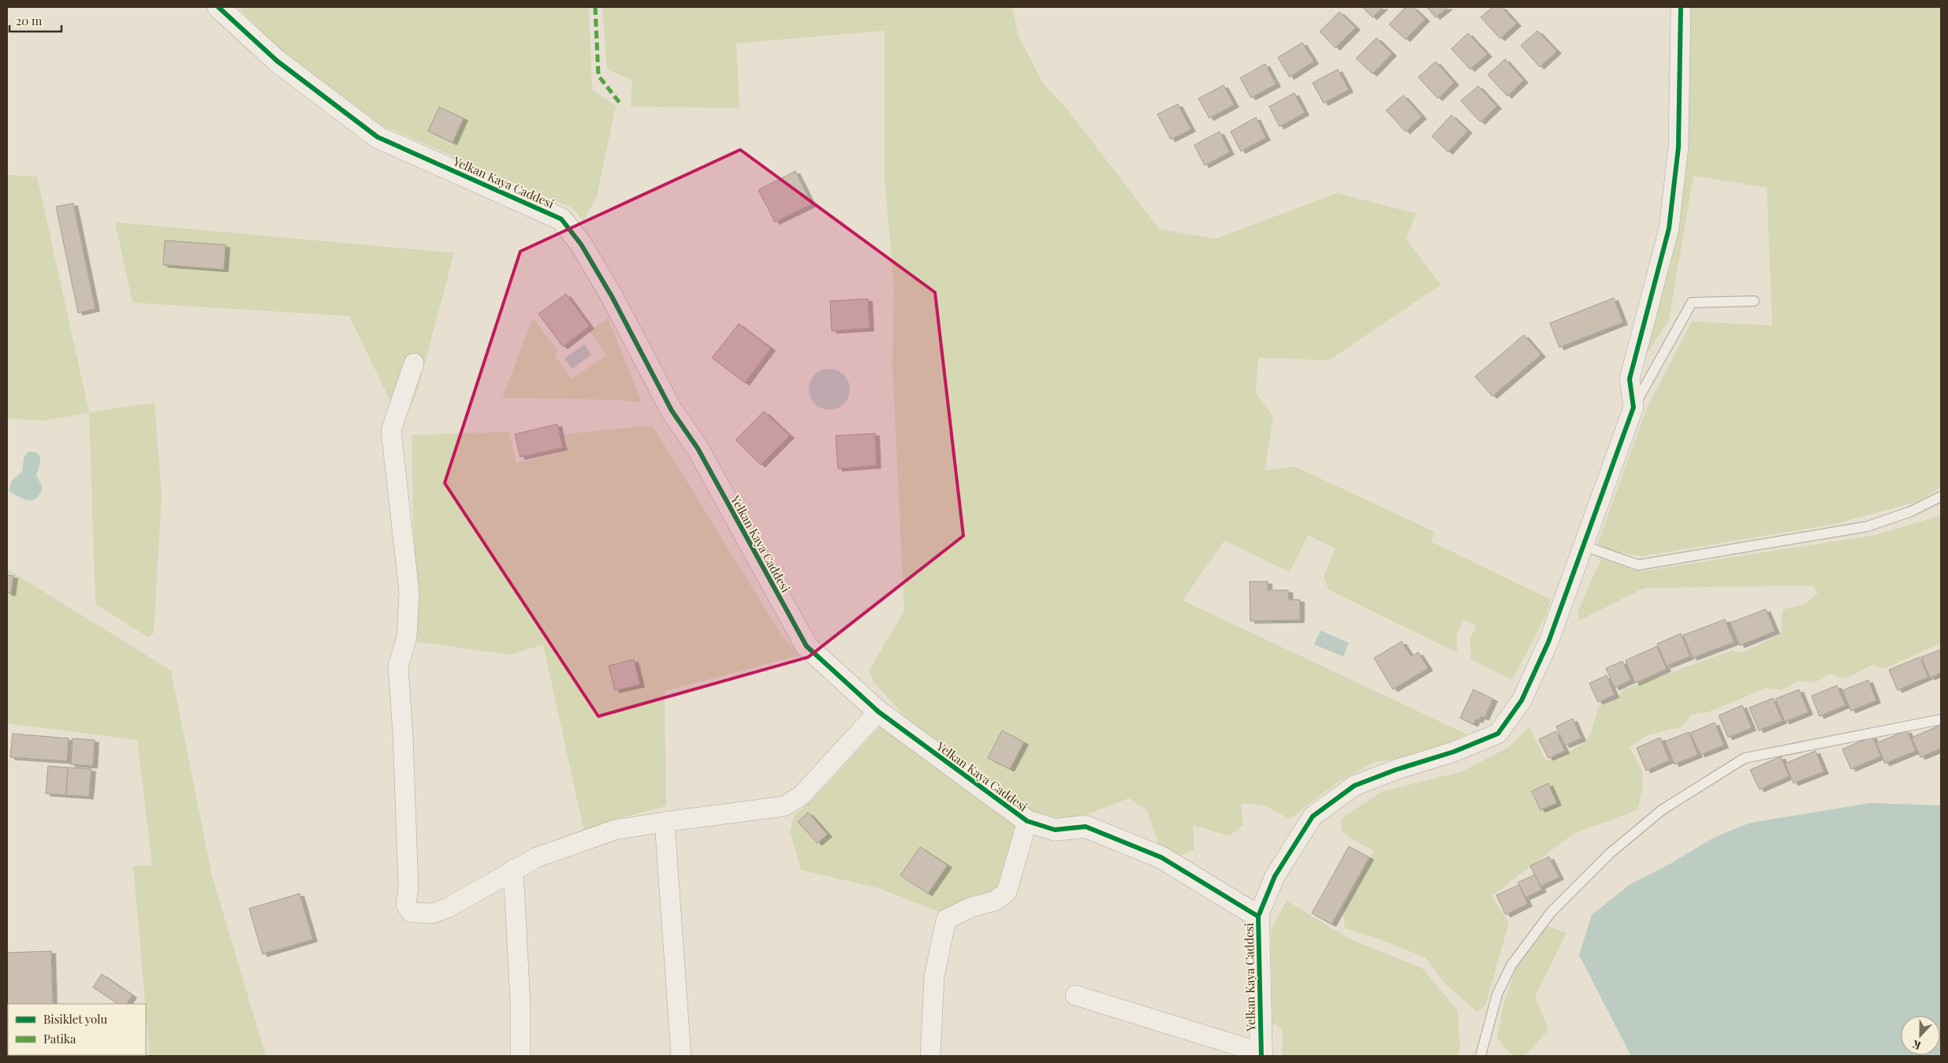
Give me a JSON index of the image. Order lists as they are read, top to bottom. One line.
{"streets":{"street":["Yelkan Kaya Caddesi"]},"legend":["Bisiklet yolu","Patika"],"scale_bar":"20 m","north":"bottom"}
